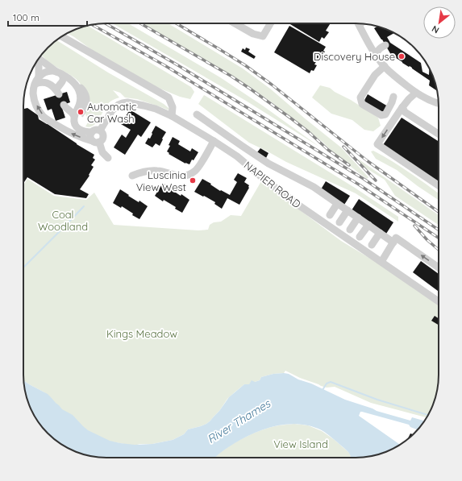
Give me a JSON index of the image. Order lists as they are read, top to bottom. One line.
{"streets":{"street":["NAPIER ROAD"]},"water":["River Thames"],"parks":["Coal Woodland","Kings Meadow","View Island"],"places":["Discovery House","Automatic Car Wash","Luscinia View West"],"scale_bar":"100 m","north":"bottom left"}
